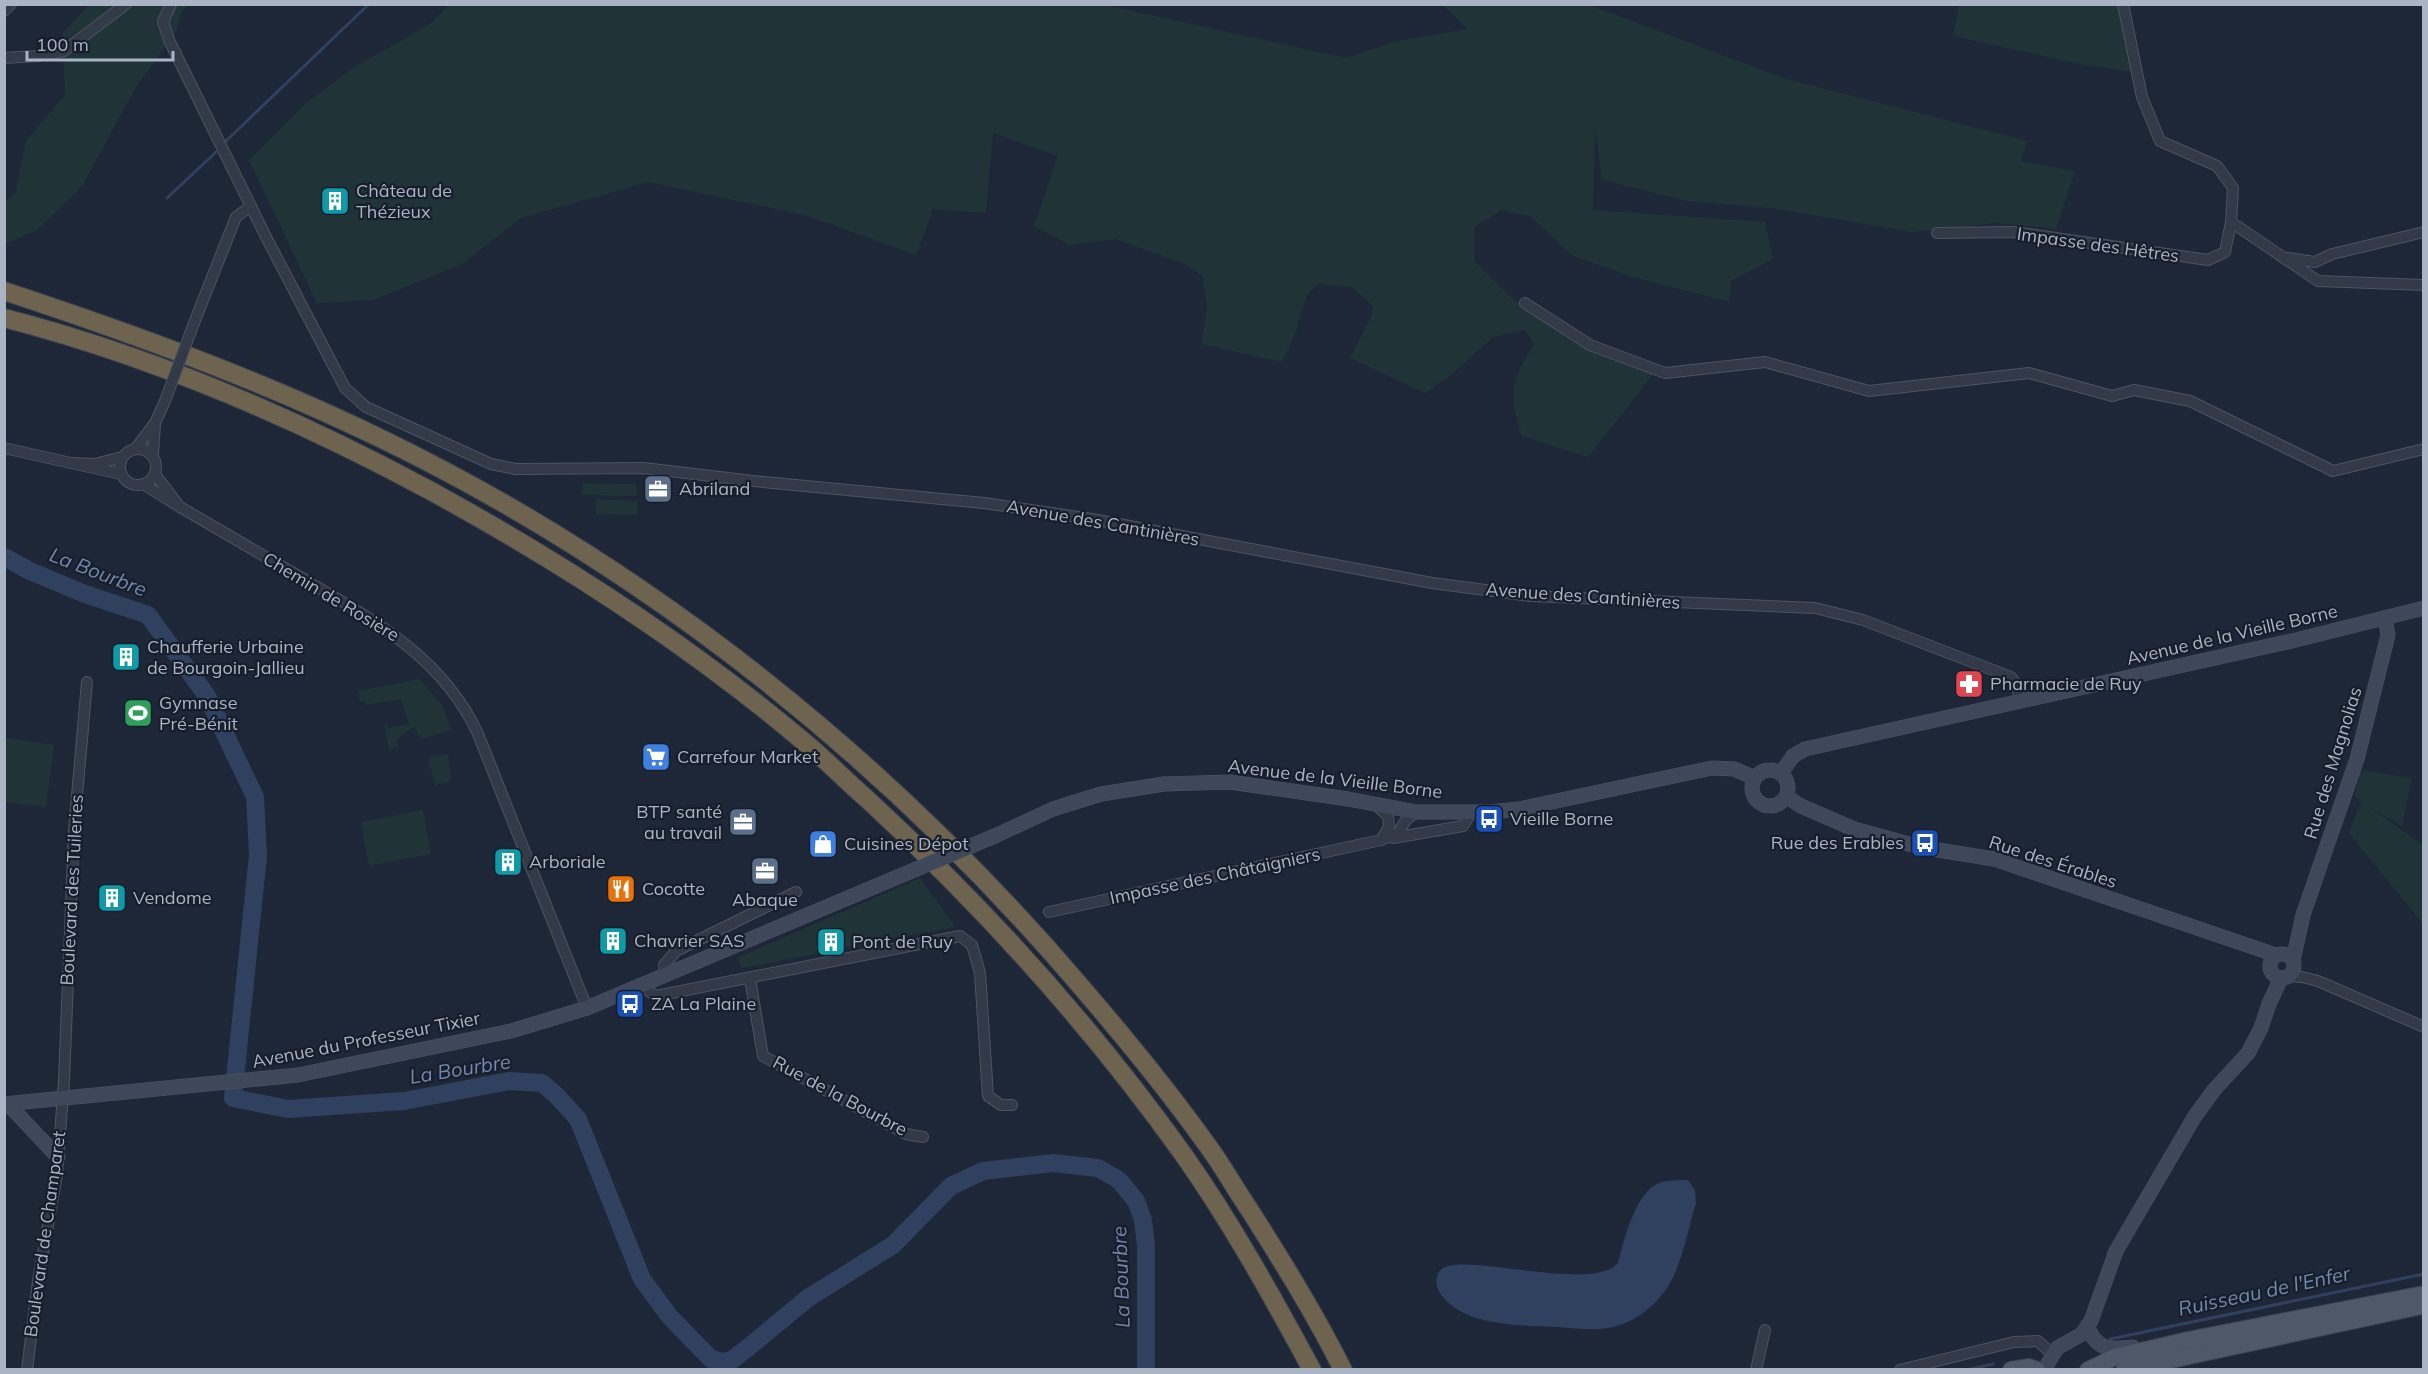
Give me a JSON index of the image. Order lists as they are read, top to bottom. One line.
{"streets":{"main road":["Avenue de la Vieille Borne","Rue des Magnolias","Rue des Érables","Avenue du Professeur Tixier"],"street":["Impasse des Hêtres","Avenue des Cantinières","Chemin de Rosière","Impasse des Châtaigniers","Boulevard des Tuileries","Rue de la Bourbre","Boulevard de Champaret"]},"crossings":[["Avenue des Cantinières","Avenue de la Vieille Borne"],["Chemin de Rosière","Avenue de la Vieille Borne"],["Chemin de Rosière","Avenue du Professeur Tixier"],["Avenue de la Vieille Borne","Rue des Magnolias"],["Avenue de la Vieille Borne","Rue des Érables"],["Avenue de la Vieille Borne","Impasse des Châtaigniers"],["Avenue de la Vieille Borne","Avenue du Professeur Tixier"],["Rue des Magnolias","Rue des Érables"],["Boulevard des Tuileries","Avenue du Professeur Tixier"],["Boulevard des Tuileries","Boulevard de Champaret"],["Avenue du Professeur Tixier","Boulevard de Champaret"]],"water":["La Bourbre","Ruisseau de l'Enfer"],"places":{"building":["Château de Thézieux","Chaufferie Urbaine de Bourgoin-Jallieu","Arboriale","Vendome","Chavrier SAS","Pont de Ruy"],"office":["Abriland","BTP santé au travail","Abaque"],"pharmacy":["Pharmacie de Ruy"],"sports":["Gymnase Pré-Bénit"],"supermarket":["Carrefour Market"],"bus stop":["Vieille Borne","Rue des Erables","ZA La Plaine"],"shop":["Cuisines Dépot"],"restaurant":["Cocotte"]},"scale_bar":"100 m"}
